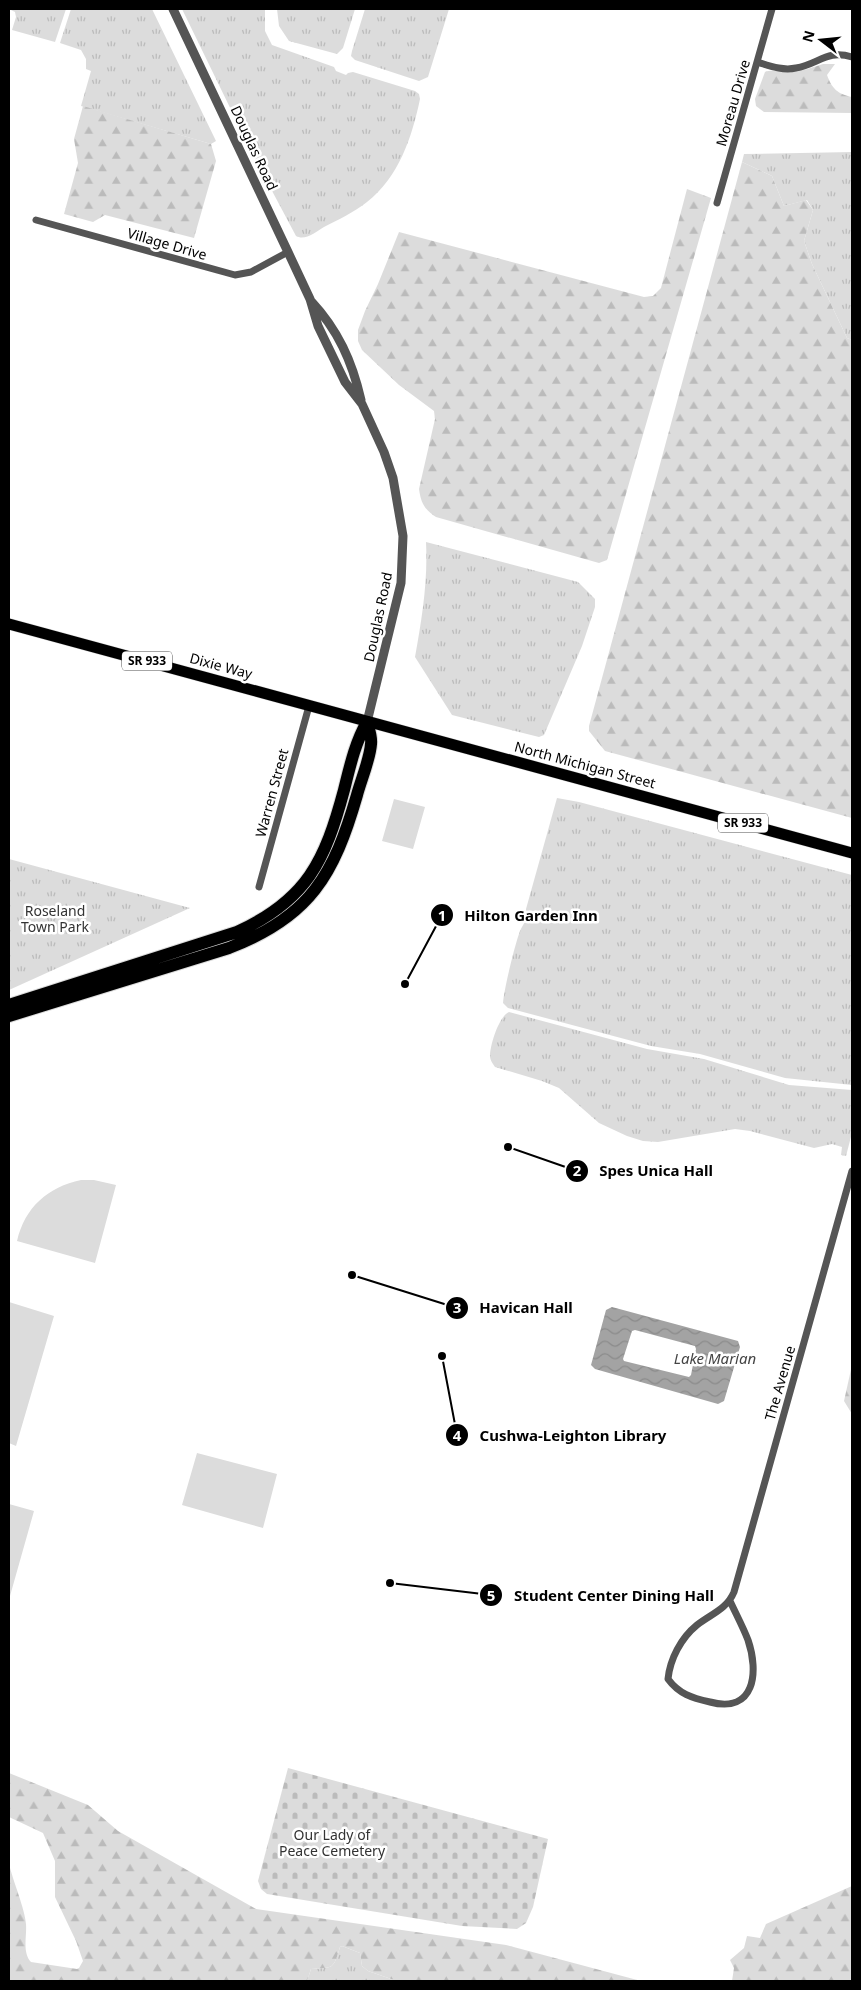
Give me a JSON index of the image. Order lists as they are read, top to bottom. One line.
{"streets":{"main road":["SR 933","Dixie Way","North Michigan Street"],"street":["Moreau Drive","Douglas Road","Village Drive","Warren Street","The Avenue"]},"crossings":[["Douglas Road","Village Drive"],["Douglas Road","North Michigan Street"],["Dixie Way","North Michigan Street"],["Dixie Way","Warren Street"],["North Michigan Street","Warren Street"]],"water":["Lake Marian"],"parks":["Roseland Town Park","Our Lady of Peace Cemetery"],"places":["Hilton Garden Inn","Spes Unica Hall","Havican Hall","Cushwa-Leighton Library","Student Center Dining Hall"],"north":"left"}
